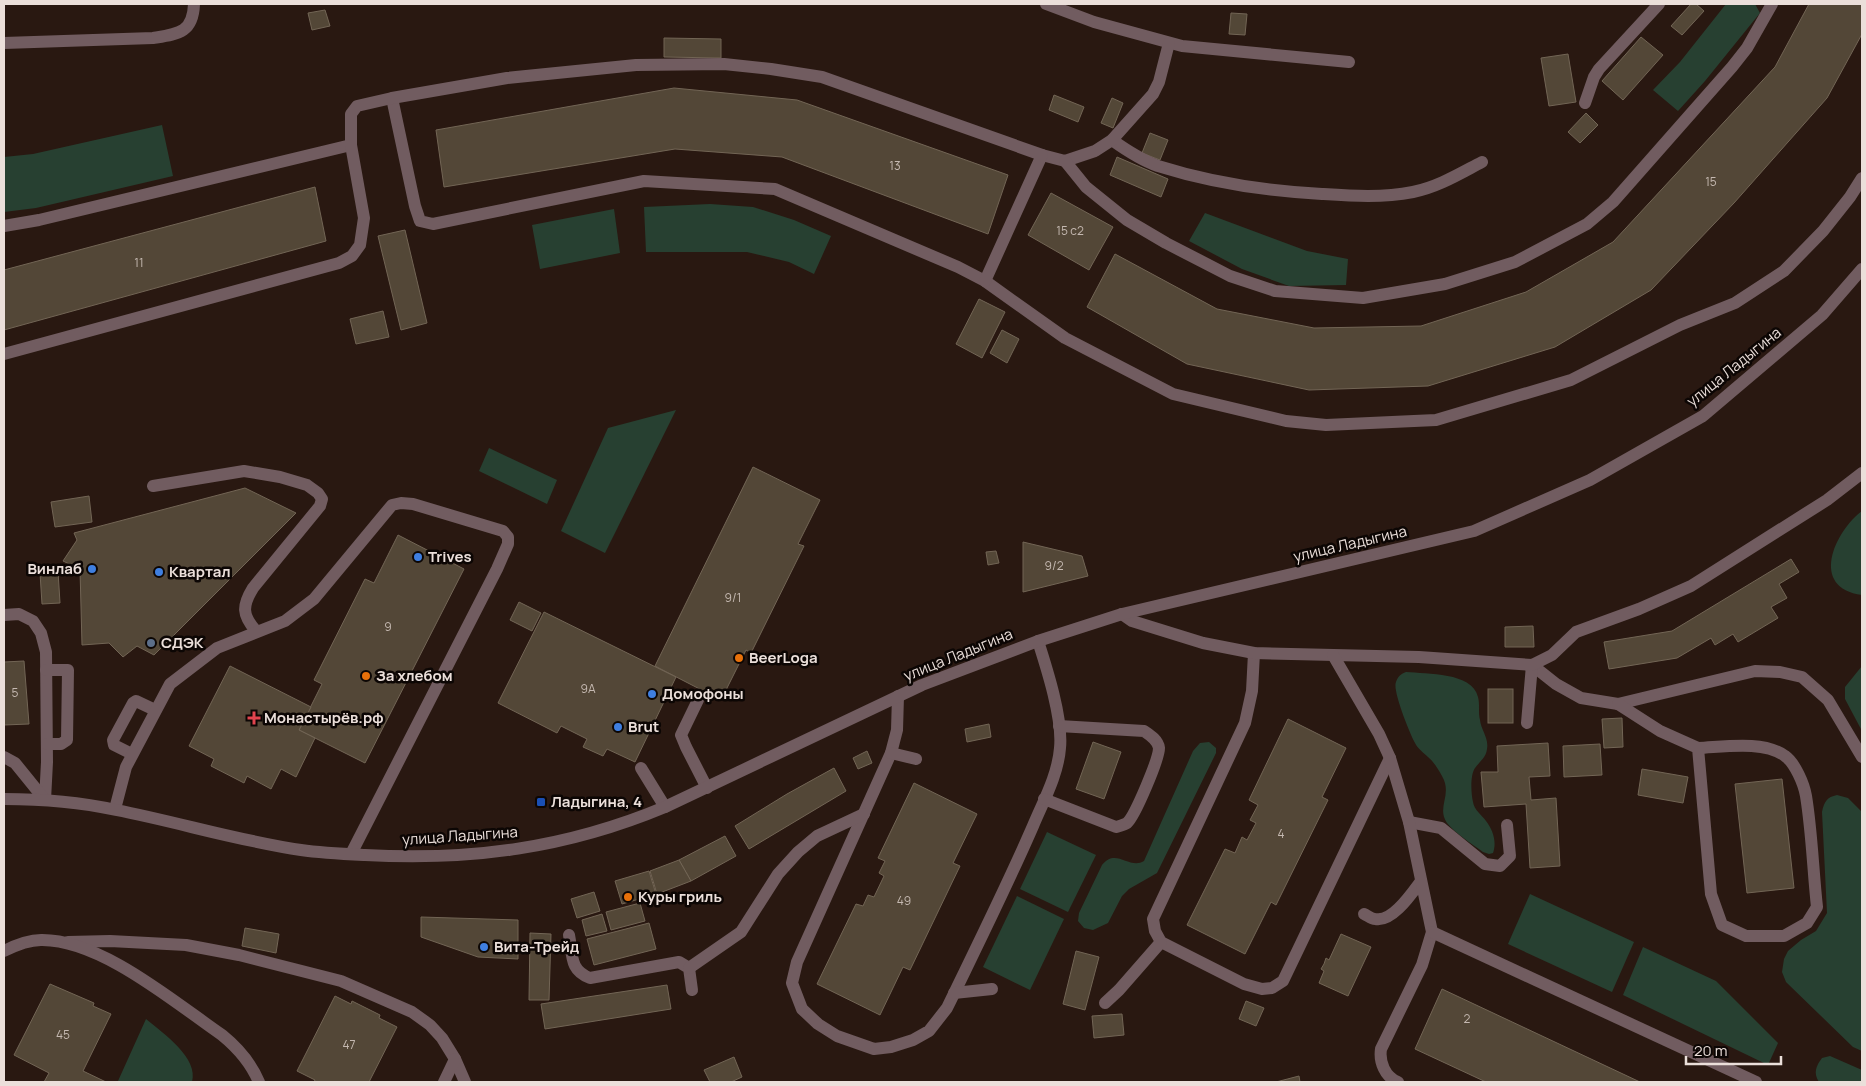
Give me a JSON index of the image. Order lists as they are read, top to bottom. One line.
{"streets":{"street":["улица Ладыгина"]},"places":{"other":["Trives","Винлаб","Квартал","СДЭК","BeerLoga","За хлебом","Домофоны","Brut","Куры гриль","Вита-Трейд"],"health":["Монастырёв.рф"],"transit":["Ладыгина, 4"]},"house_numbers":["13","15","15 с2","11","9/2","9/1","9","9А","5","4","49","2","45","47"],"scale_bar":"20 m"}
